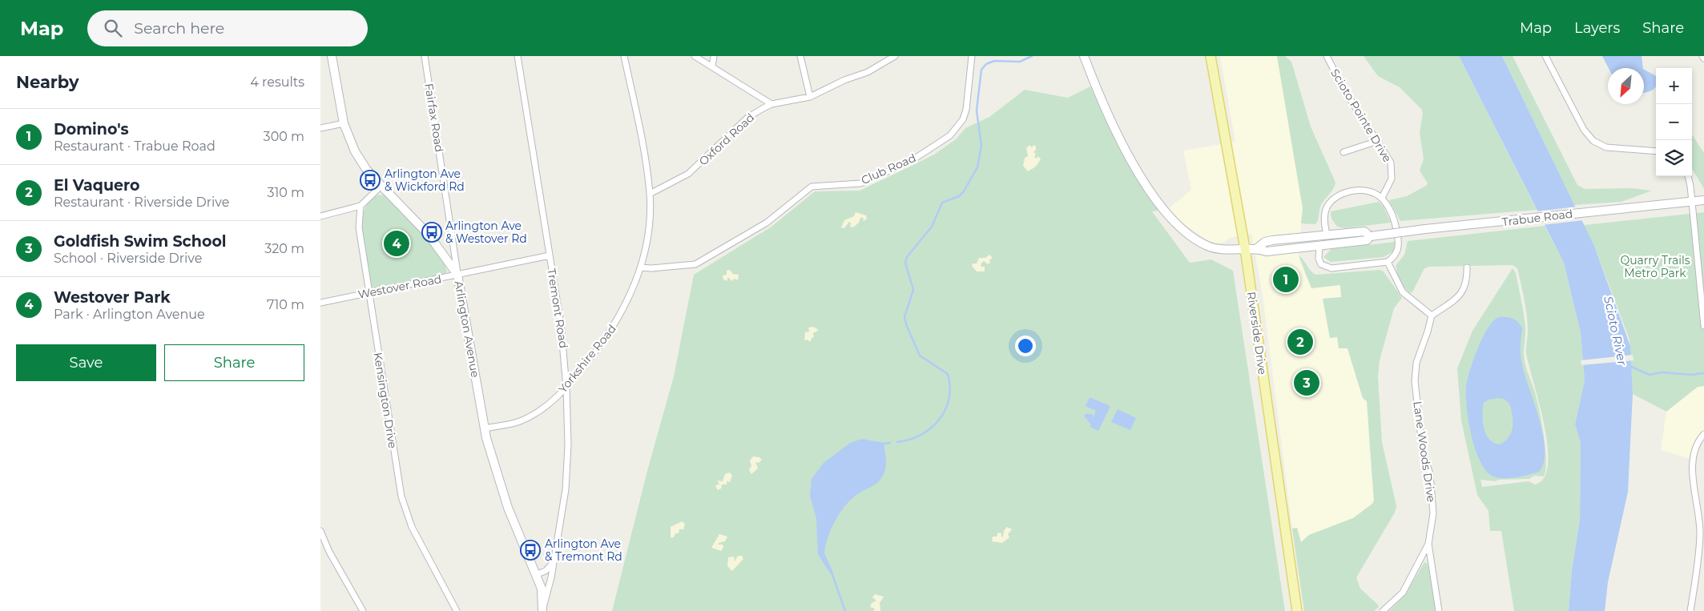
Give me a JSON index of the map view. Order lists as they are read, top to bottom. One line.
{"streets":{"main road":["Riverside Drive"],"street":["Scioto Pointe Drive","Fairfax Road","Oxford Road","Club Road","Trabue Road","Westover Road","Tremont Road","Arlington Avenue","Yorkshire Road","Kensington Drive","Lane Woods Drive"]},"crossings":[["Fairfax Road","Westover Road"],["Fairfax Road","Arlington Avenue"],["Oxford Road","Yorkshire Road"],["Club Road","Yorkshire Road"],["Trabue Road","Riverside Drive"],["Westover Road","Tremont Road"],["Westover Road","Arlington Avenue"],["Westover Road","Kensington Drive"],["Tremont Road","Arlington Avenue"],["Tremont Road","Yorkshire Road"],["Arlington Avenue","Yorkshire Road"]],"water":["Scioto River"],"parks":["Quarry Trails Metro Park"],"places":{"bus stop":["Arlington Ave & Wickford Rd","Arlington Ave & Westover Rd","Arlington Ave & Tremont Rd"]},"north":"bottom left","page":{"header":"Map","search":"Search here","nav":["Map","Layers","Share"],"heading":["Nearby","4 results"],"map_buttons":["+","−"],"list":[{"mark":"1","name":"Domino's","note":"Restaurant · Trabue Road","value":"300 m"},{"mark":"2","name":"El Vaquero","note":"Restaurant · Riverside Drive","value":"310 m"},{"mark":"3","name":"Goldfish Swim School","note":"School · Riverside Drive","value":"320 m"},{"mark":"4","name":"Westover Park","note":"Park · Arlington Avenue","value":"710 m"}],"pins":["4","1","2","3"],"buttons":["Save","Share"]}}
